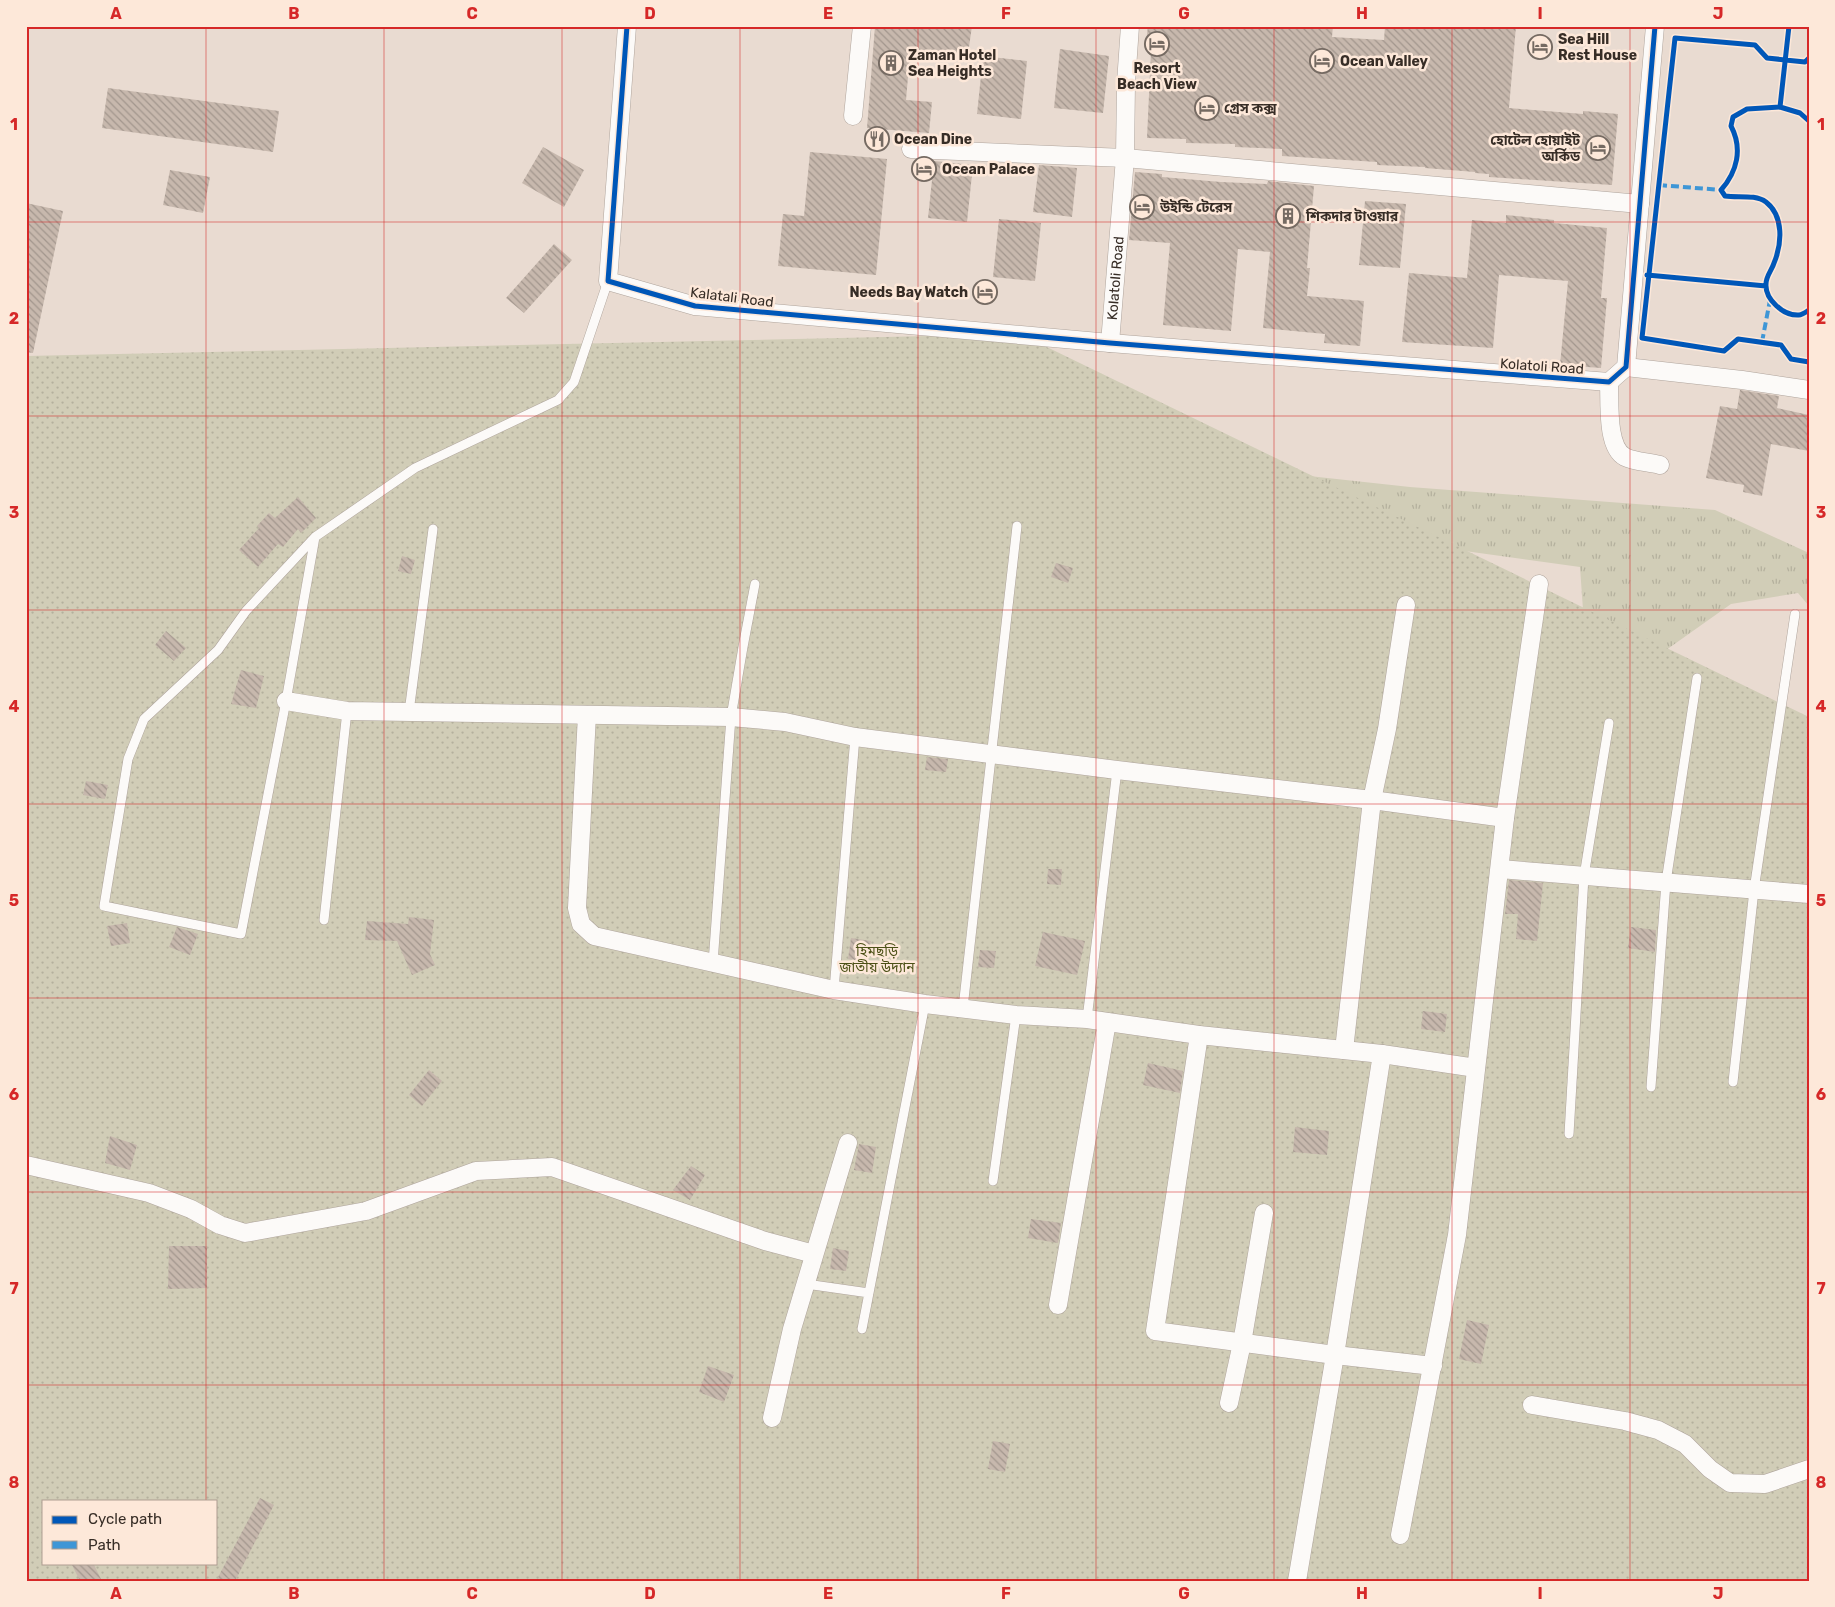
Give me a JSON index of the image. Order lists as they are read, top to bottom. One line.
{"streets":{"street":["Kolatoli Road","Kalatali Road"]},"crossings":[["Kolatoli Road","Kalatali Road"]],"parks":["হিমছড়ি জাতীয় উদ্যান"],"places":{"hotel":["Resort Beach View","Sea Hill Rest House","Ocean Valley","গ্রেস কক্স","হোটেল হোয়াইট অর্কিড","Ocean Palace","উইন্ডি টেরেস","Needs Bay Watch"],"building":["Zaman Hotel Sea Heights","শিকদার টাওয়ার"],"restaurant":["Ocean Dine"]},"legend":["Cycle path","Path"],"grid":{"columns":["A","B","C","D","E","F","G","H","I","J"],"rows":["1","2","3","4","5","6","7","8"]}}
